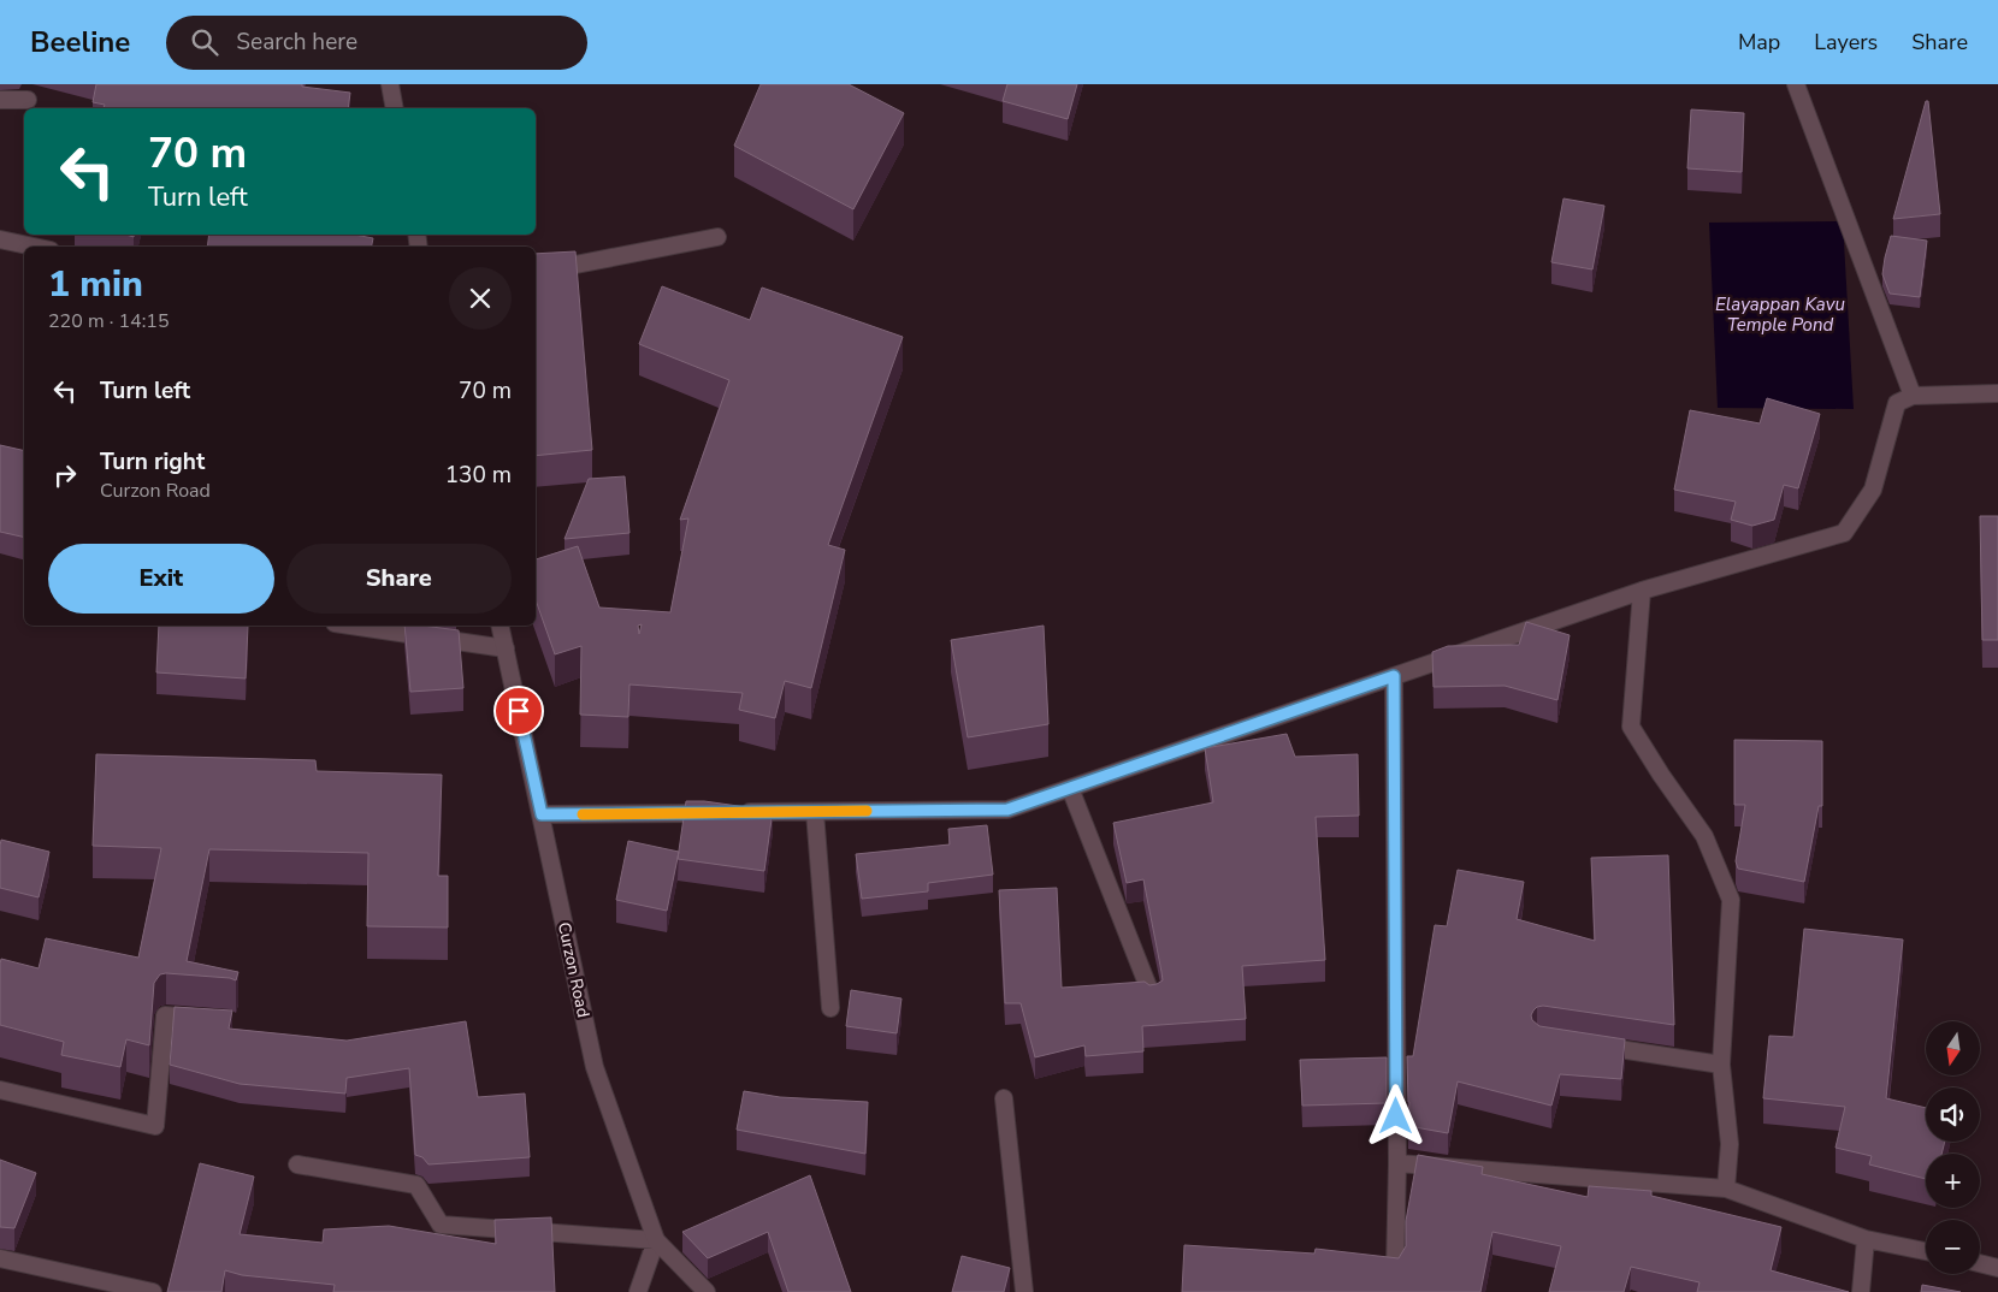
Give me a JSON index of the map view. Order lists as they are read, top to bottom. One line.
{"streets":{"street":["Curzon Road"]},"water":["Elayappan Kavu Temple Pond"],"north":"bottom","page":{"header":"Beeline","search":"Search here","nav":["Map","Layers","Share"],"turn":["70 m","Turn left"],"heading":["1 min","220 m · 14:15"],"list":[{"name":"Turn left","value":"70 m"},{"name":"Turn right","note":"Curzon Road","value":"130 m"}],"buttons":["Exit","Share"],"map_buttons":["+","−"]}}
